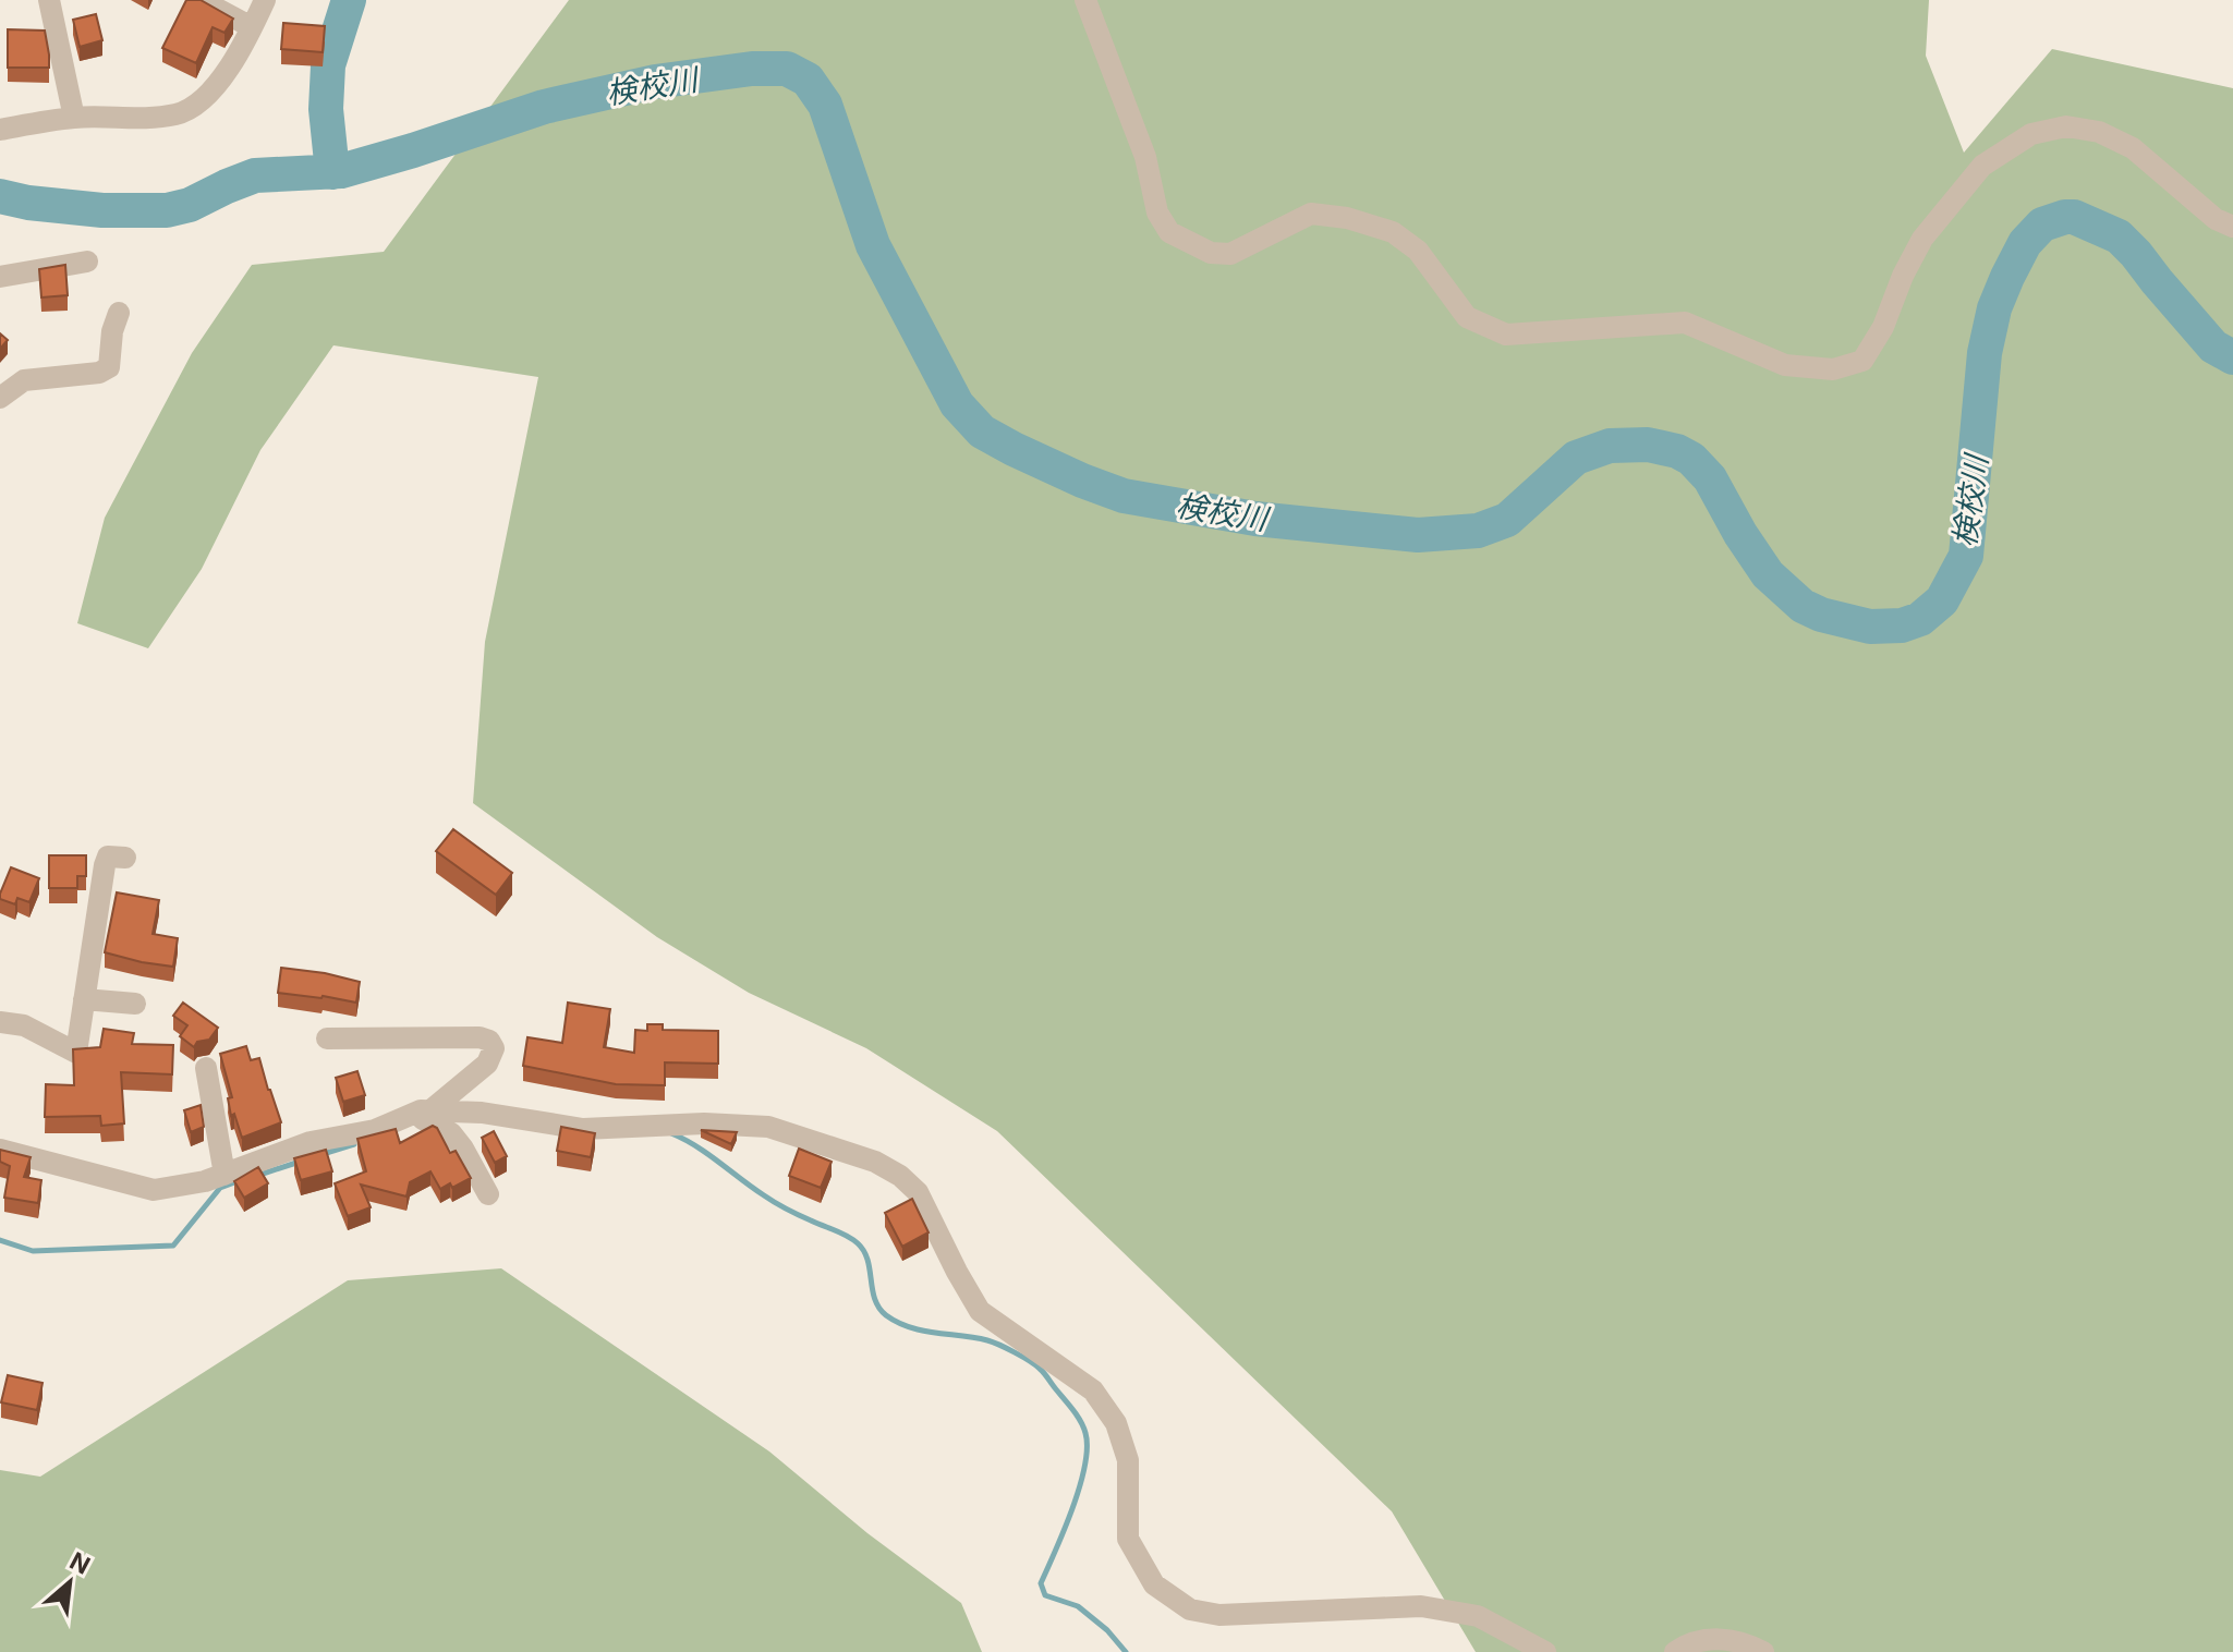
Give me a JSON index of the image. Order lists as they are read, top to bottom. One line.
{"water":["検校川"],"north":"top right"}
